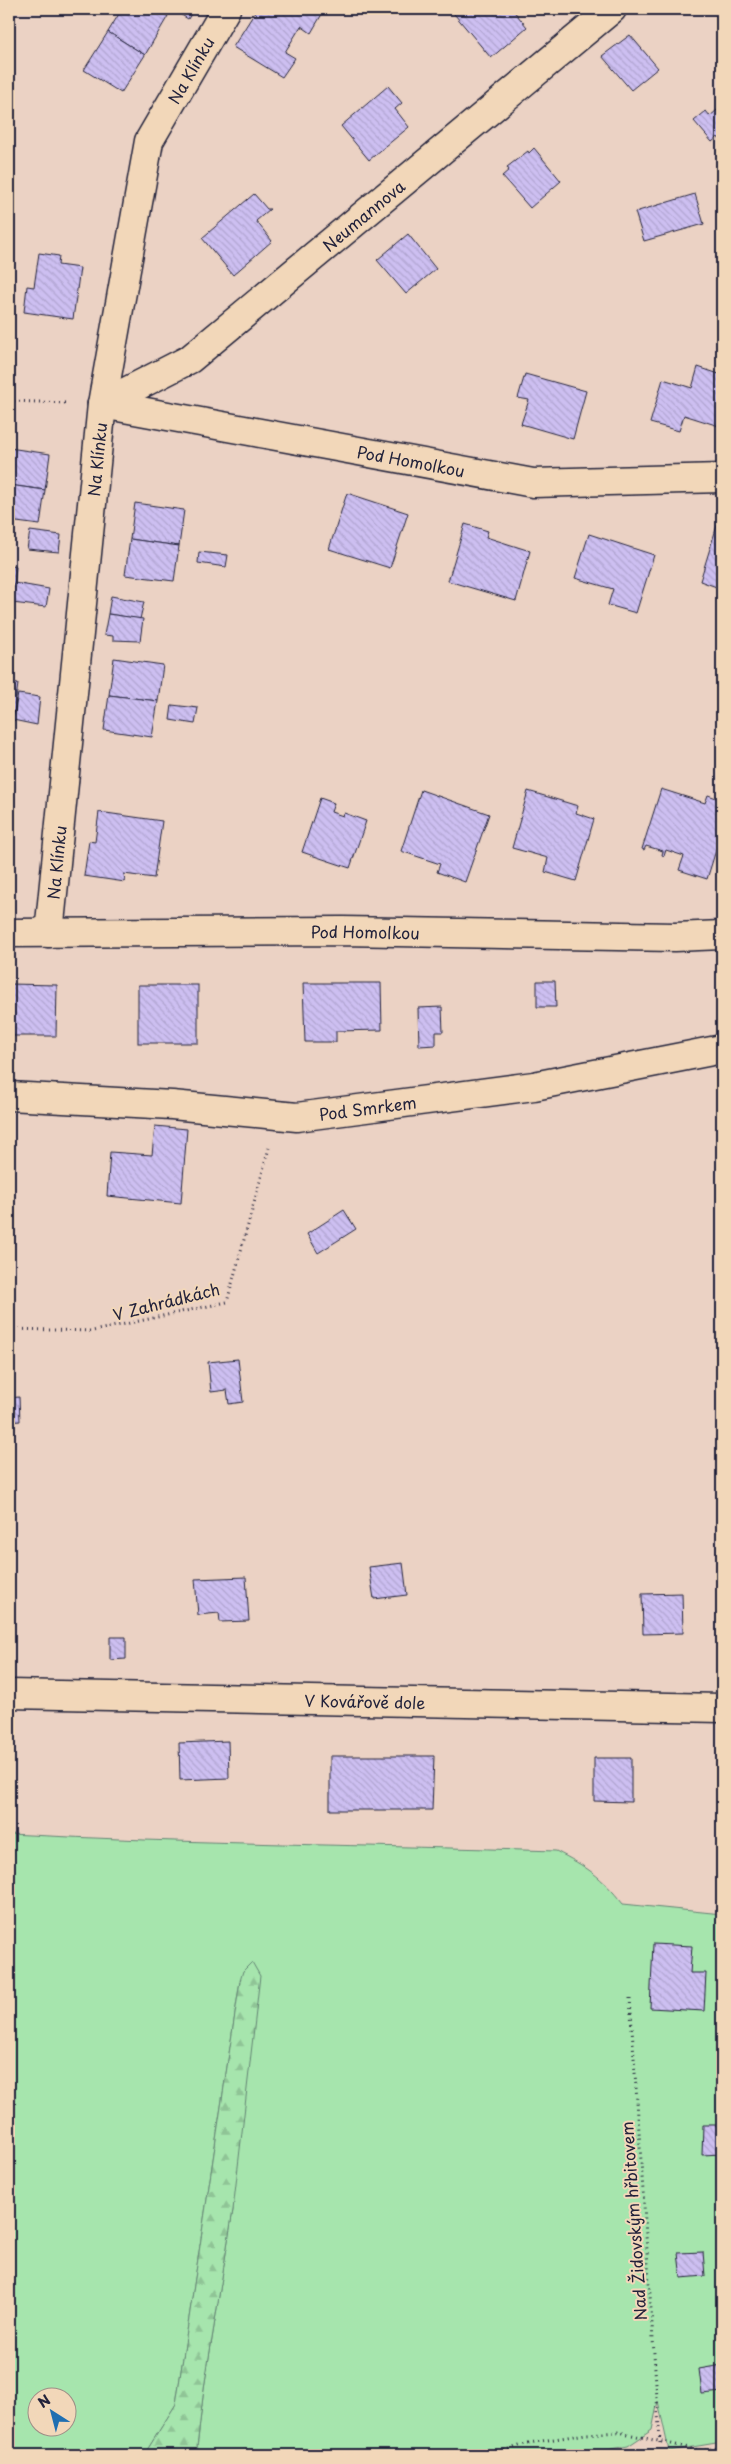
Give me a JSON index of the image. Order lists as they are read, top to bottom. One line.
{"streets":{"street":["Na Klínku","Neumannova","Pod Homolkou","Pod Smrkem","V Kovářově dole"],"path":["V Zahrádkách","Nad Židovským hřbitovem"]},"crossings":[["Na Klínku","Neumannova"],["Na Klínku","Pod Homolkou"],["Neumannova","Pod Homolkou"],["Pod Smrkem","V Zahrádkách"]],"north":"top left"}
